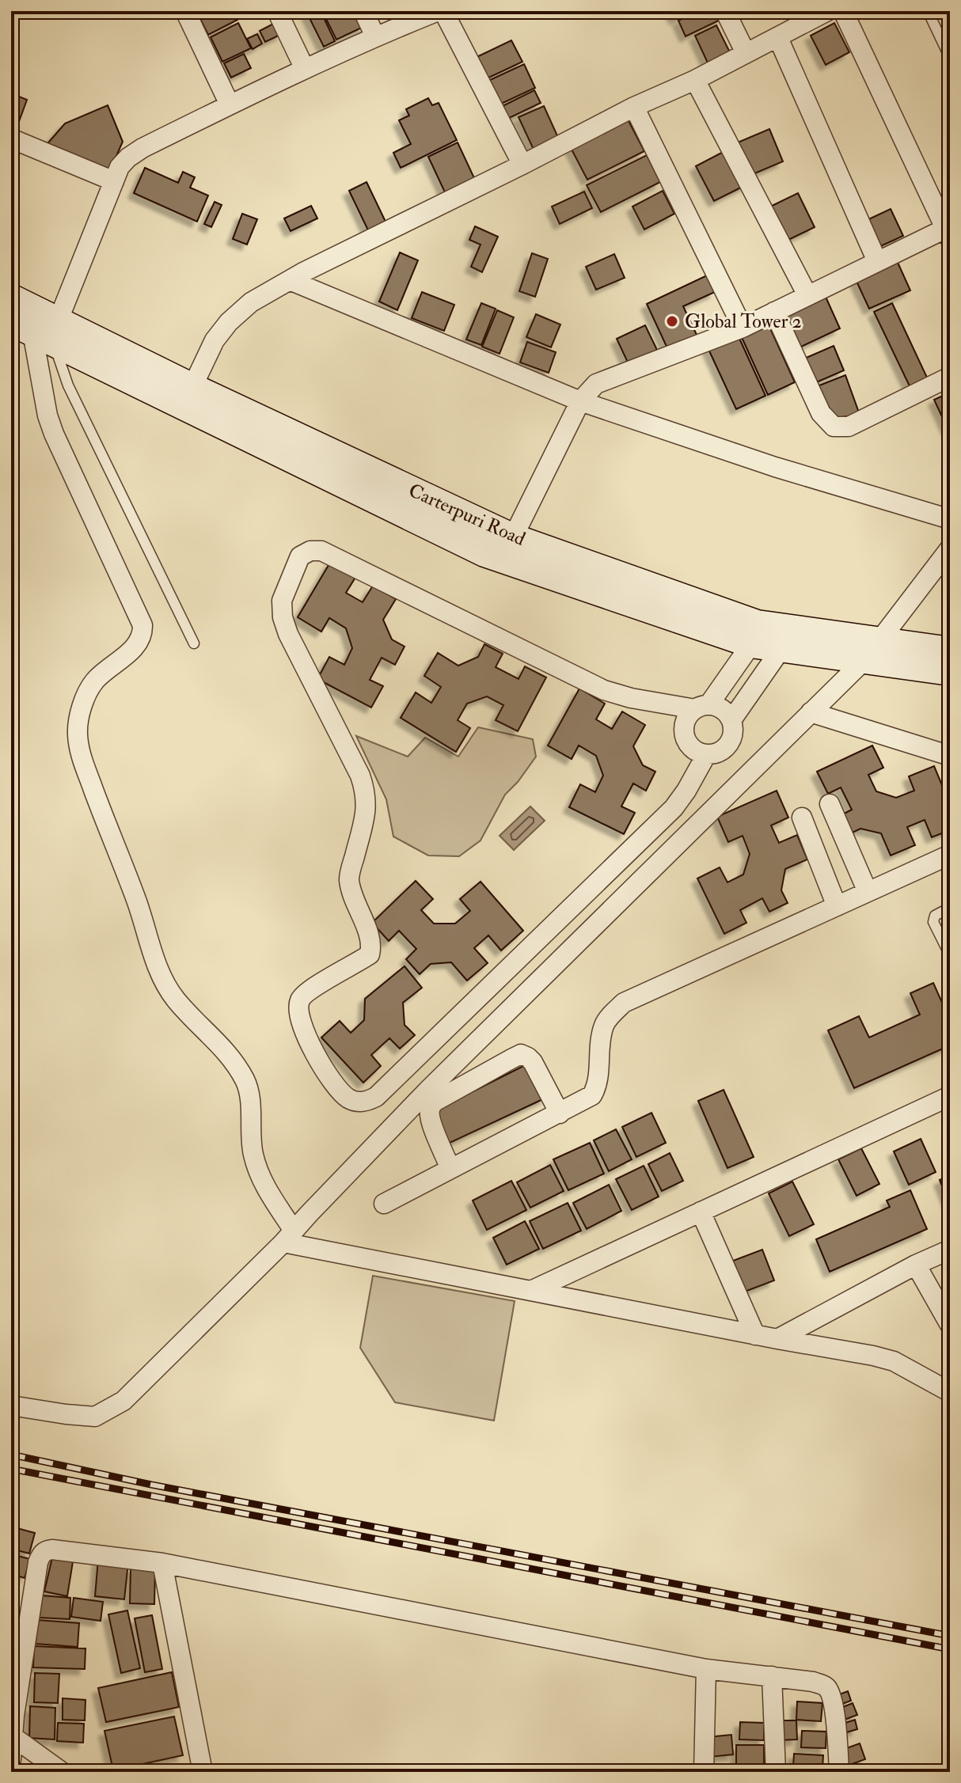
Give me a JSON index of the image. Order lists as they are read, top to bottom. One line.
{"streets":{"main road":["Carterpuri Road"]},"places":["Global Tower 2"]}
